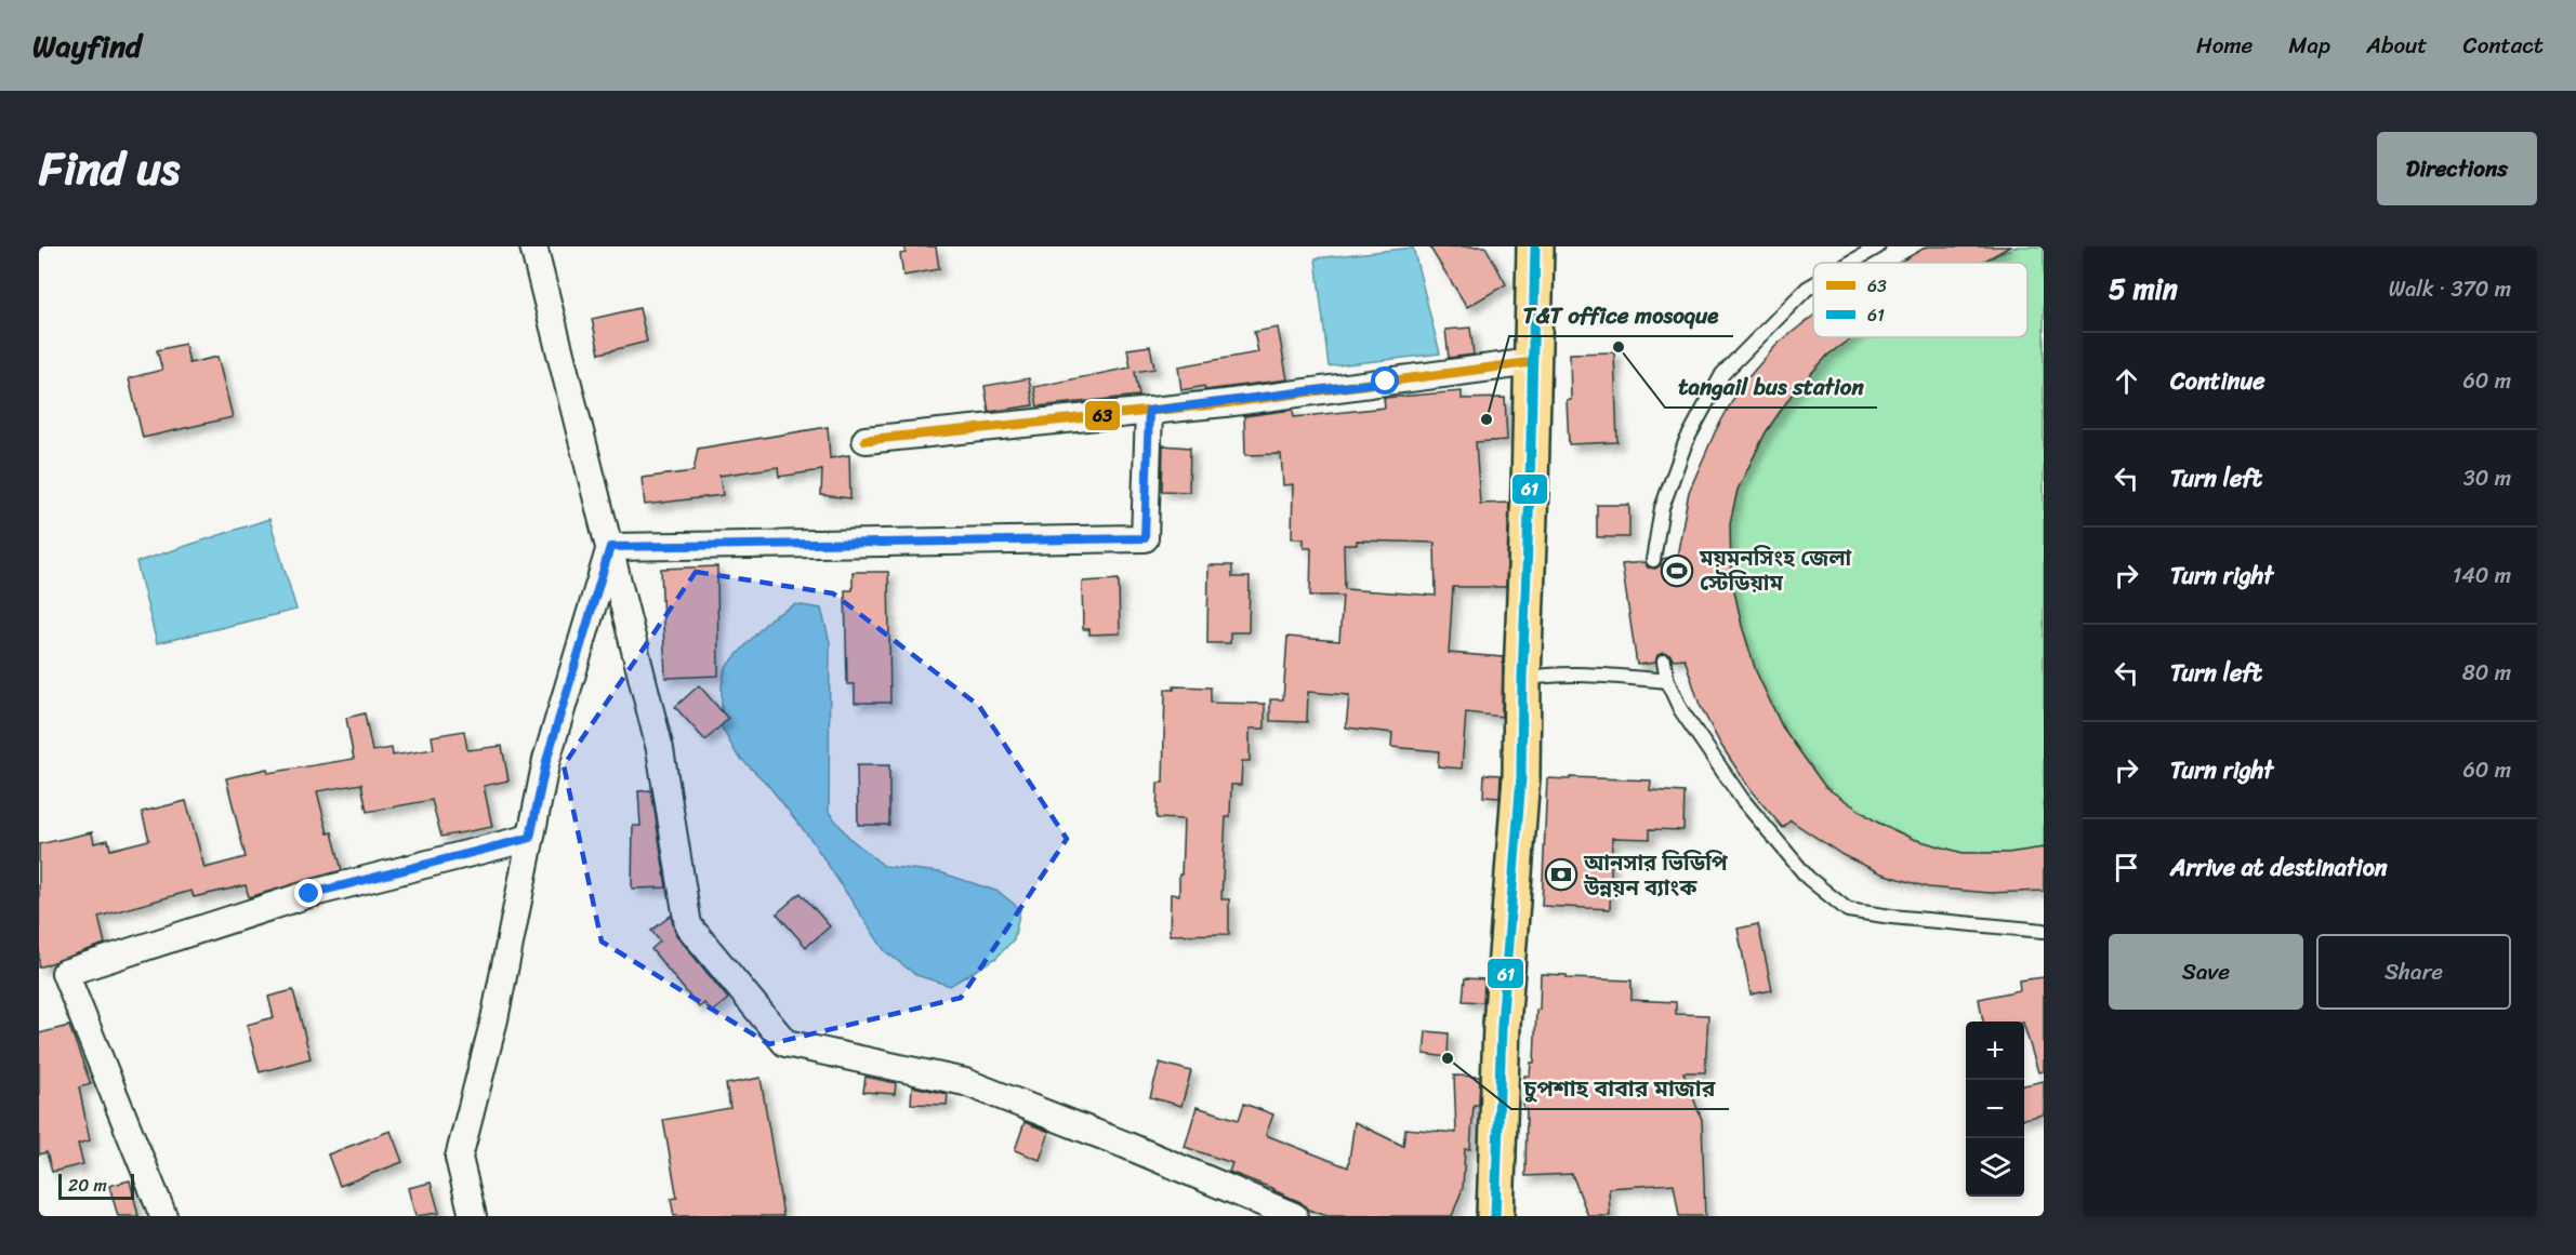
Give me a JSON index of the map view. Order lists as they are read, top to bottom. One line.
{"places":{"other":["tangail bus station","T&T office mosoque","চুপশাহ বাবার মাজার"],"sports":["ময়মনসিংহ জেলা স্টেডিয়াম"],"bank":["আনসার ভিডিপি উন্নয়ন ব্যাংক"]},"lines":["transit line 61","transit line 63"],"legend":["63","61"],"scale_bar":"20 m","page":{"header":"Wayfind","nav":["Home","Map","About","Contact"],"title":"Find us","buttons":["Directions",["Save","Share"]],"heading":["5 min","Walk · 370 m"],"list":[["Continue","60 m"],["Turn left","30 m"],["Turn right","140 m"],["Turn left","80 m"],["Turn right","60 m"],"Arrive at destination"],"map_buttons":["+","−"],"scale":"20 m"}}
